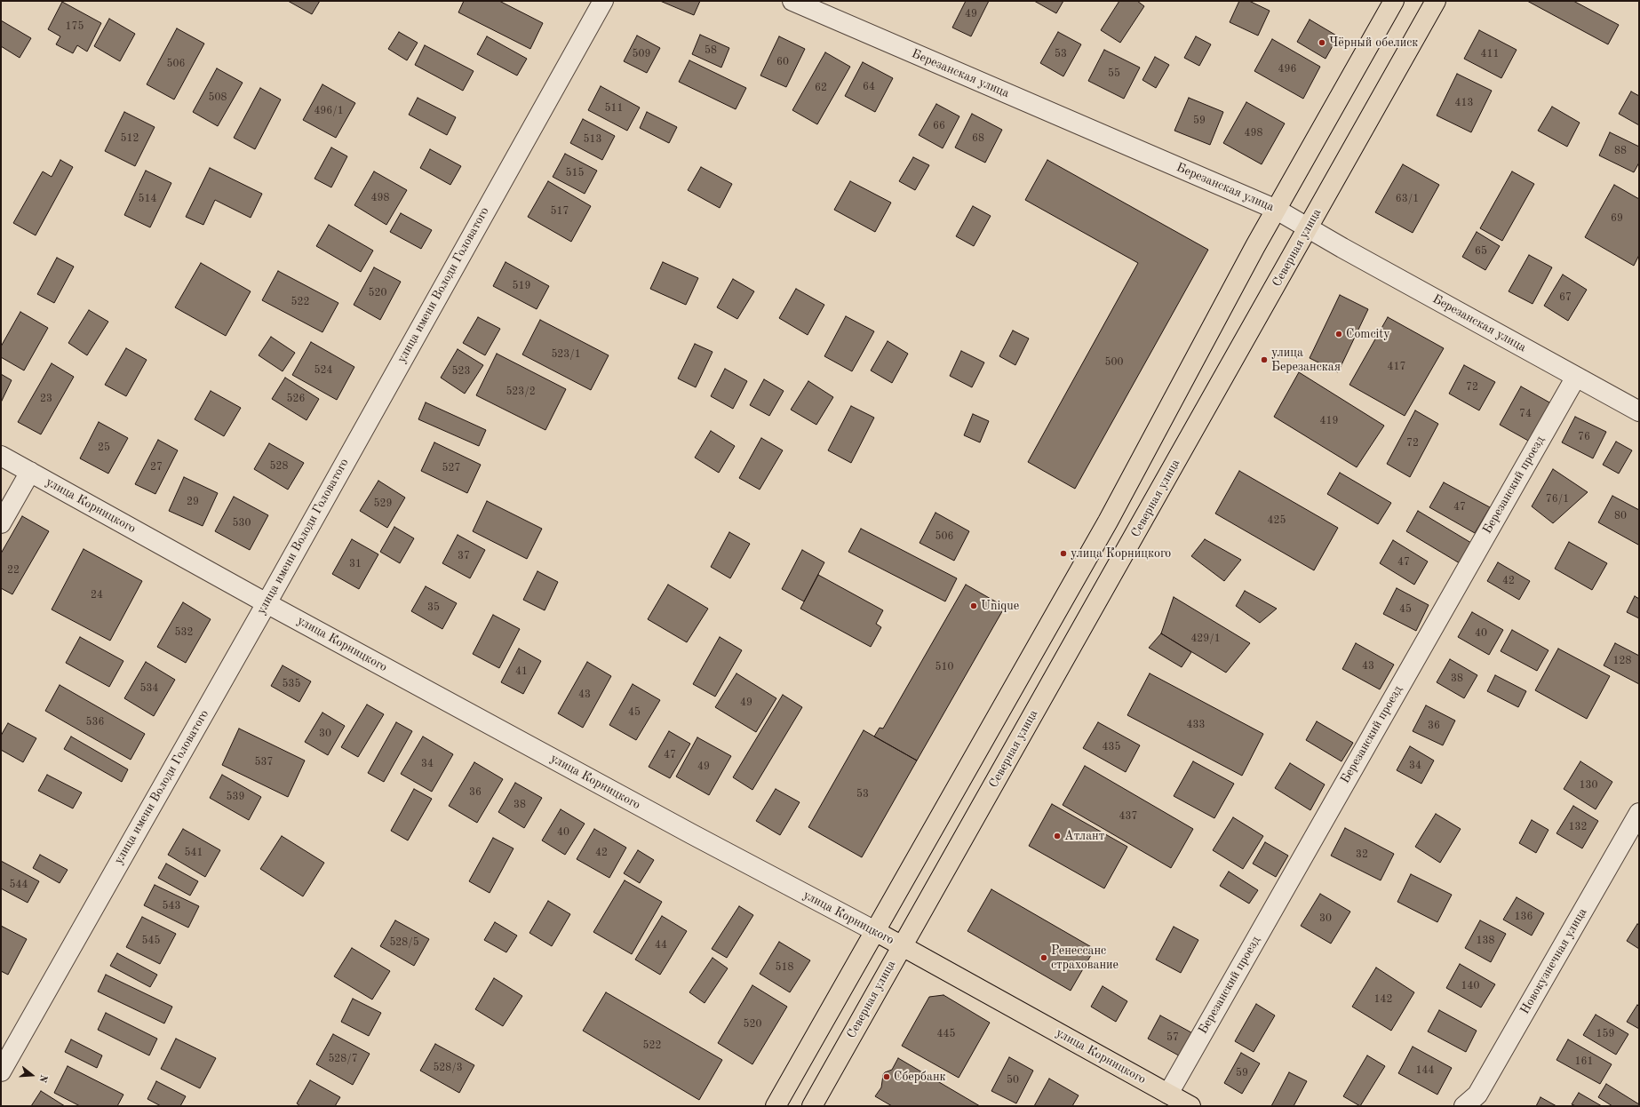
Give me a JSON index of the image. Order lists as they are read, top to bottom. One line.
{"streets":{"main road":["Северная улица","улица Корницкого"],"street":["Березанская улица","улица имени Володи Головатого","Березанский проезд","Новокузнечная улица"]},"crossings":[["Березанская улица","Северная улица"],["Березанская улица","Березанский проезд"],["Северная улица","улица Корницкого"],["улица имени Володи Головатого","улица Корницкого"],["Березанский проезд","улица Корницкого"]],"places":["Чёрный обелиск","Comcity","улица Березанская","улица Корницкого","Unique","Атлант","Ренессанс страхование","Сбербанк"],"house_numbers":["49","175","58","509","53","411","60","506","496","55","64","62","508","413","511","496/1","59","66","498","512","68","513","88","515","498","514","63/1","517","69","65","519","520","67","522","523/1","500","417","524","523","72","523/2","23","526","74","419","76","72","25","528","27","527","76/1","29","529","47","80","425","530","506","37","47","31","22","42","24","35","45","532","40","429/1","128","43","510","41","38","535","534","43","49","45","536","433","36","30","435","47","537","34","34","49","130","36","53","539","38","437","132","40","541","42","32","544","543","136","30","545","138","528/5","44","518","140","142","520","445","159","57","522","528/7","161","528/3","144","59","50"],"north":"right"}
